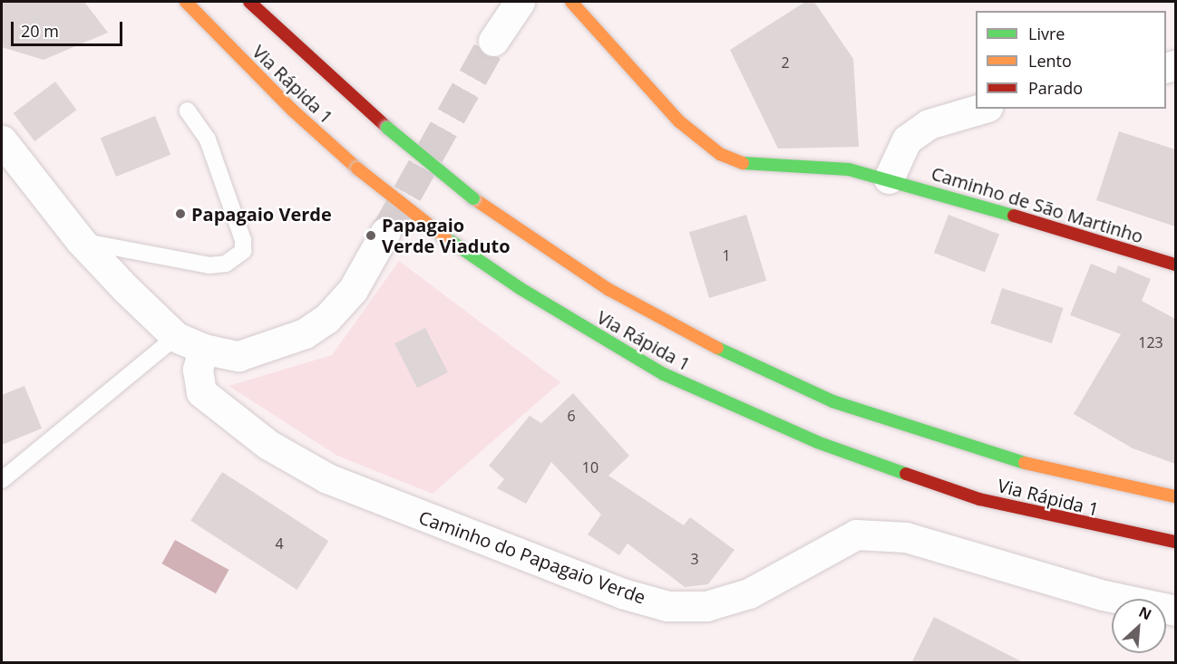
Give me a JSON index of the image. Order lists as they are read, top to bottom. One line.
{"streets":{"main road":["Via Rápida 1","Caminho de São Martinho"],"street":["Caminho do Papagaio Verde"]},"places":["Papagaio Verde","Papagaio Verde Viaduto"],"house_numbers":["2","1","123","6","10","4","3"],"legend":["Livre","Lento","Parado"],"scale_bar":"20 m","north":"top right"}
